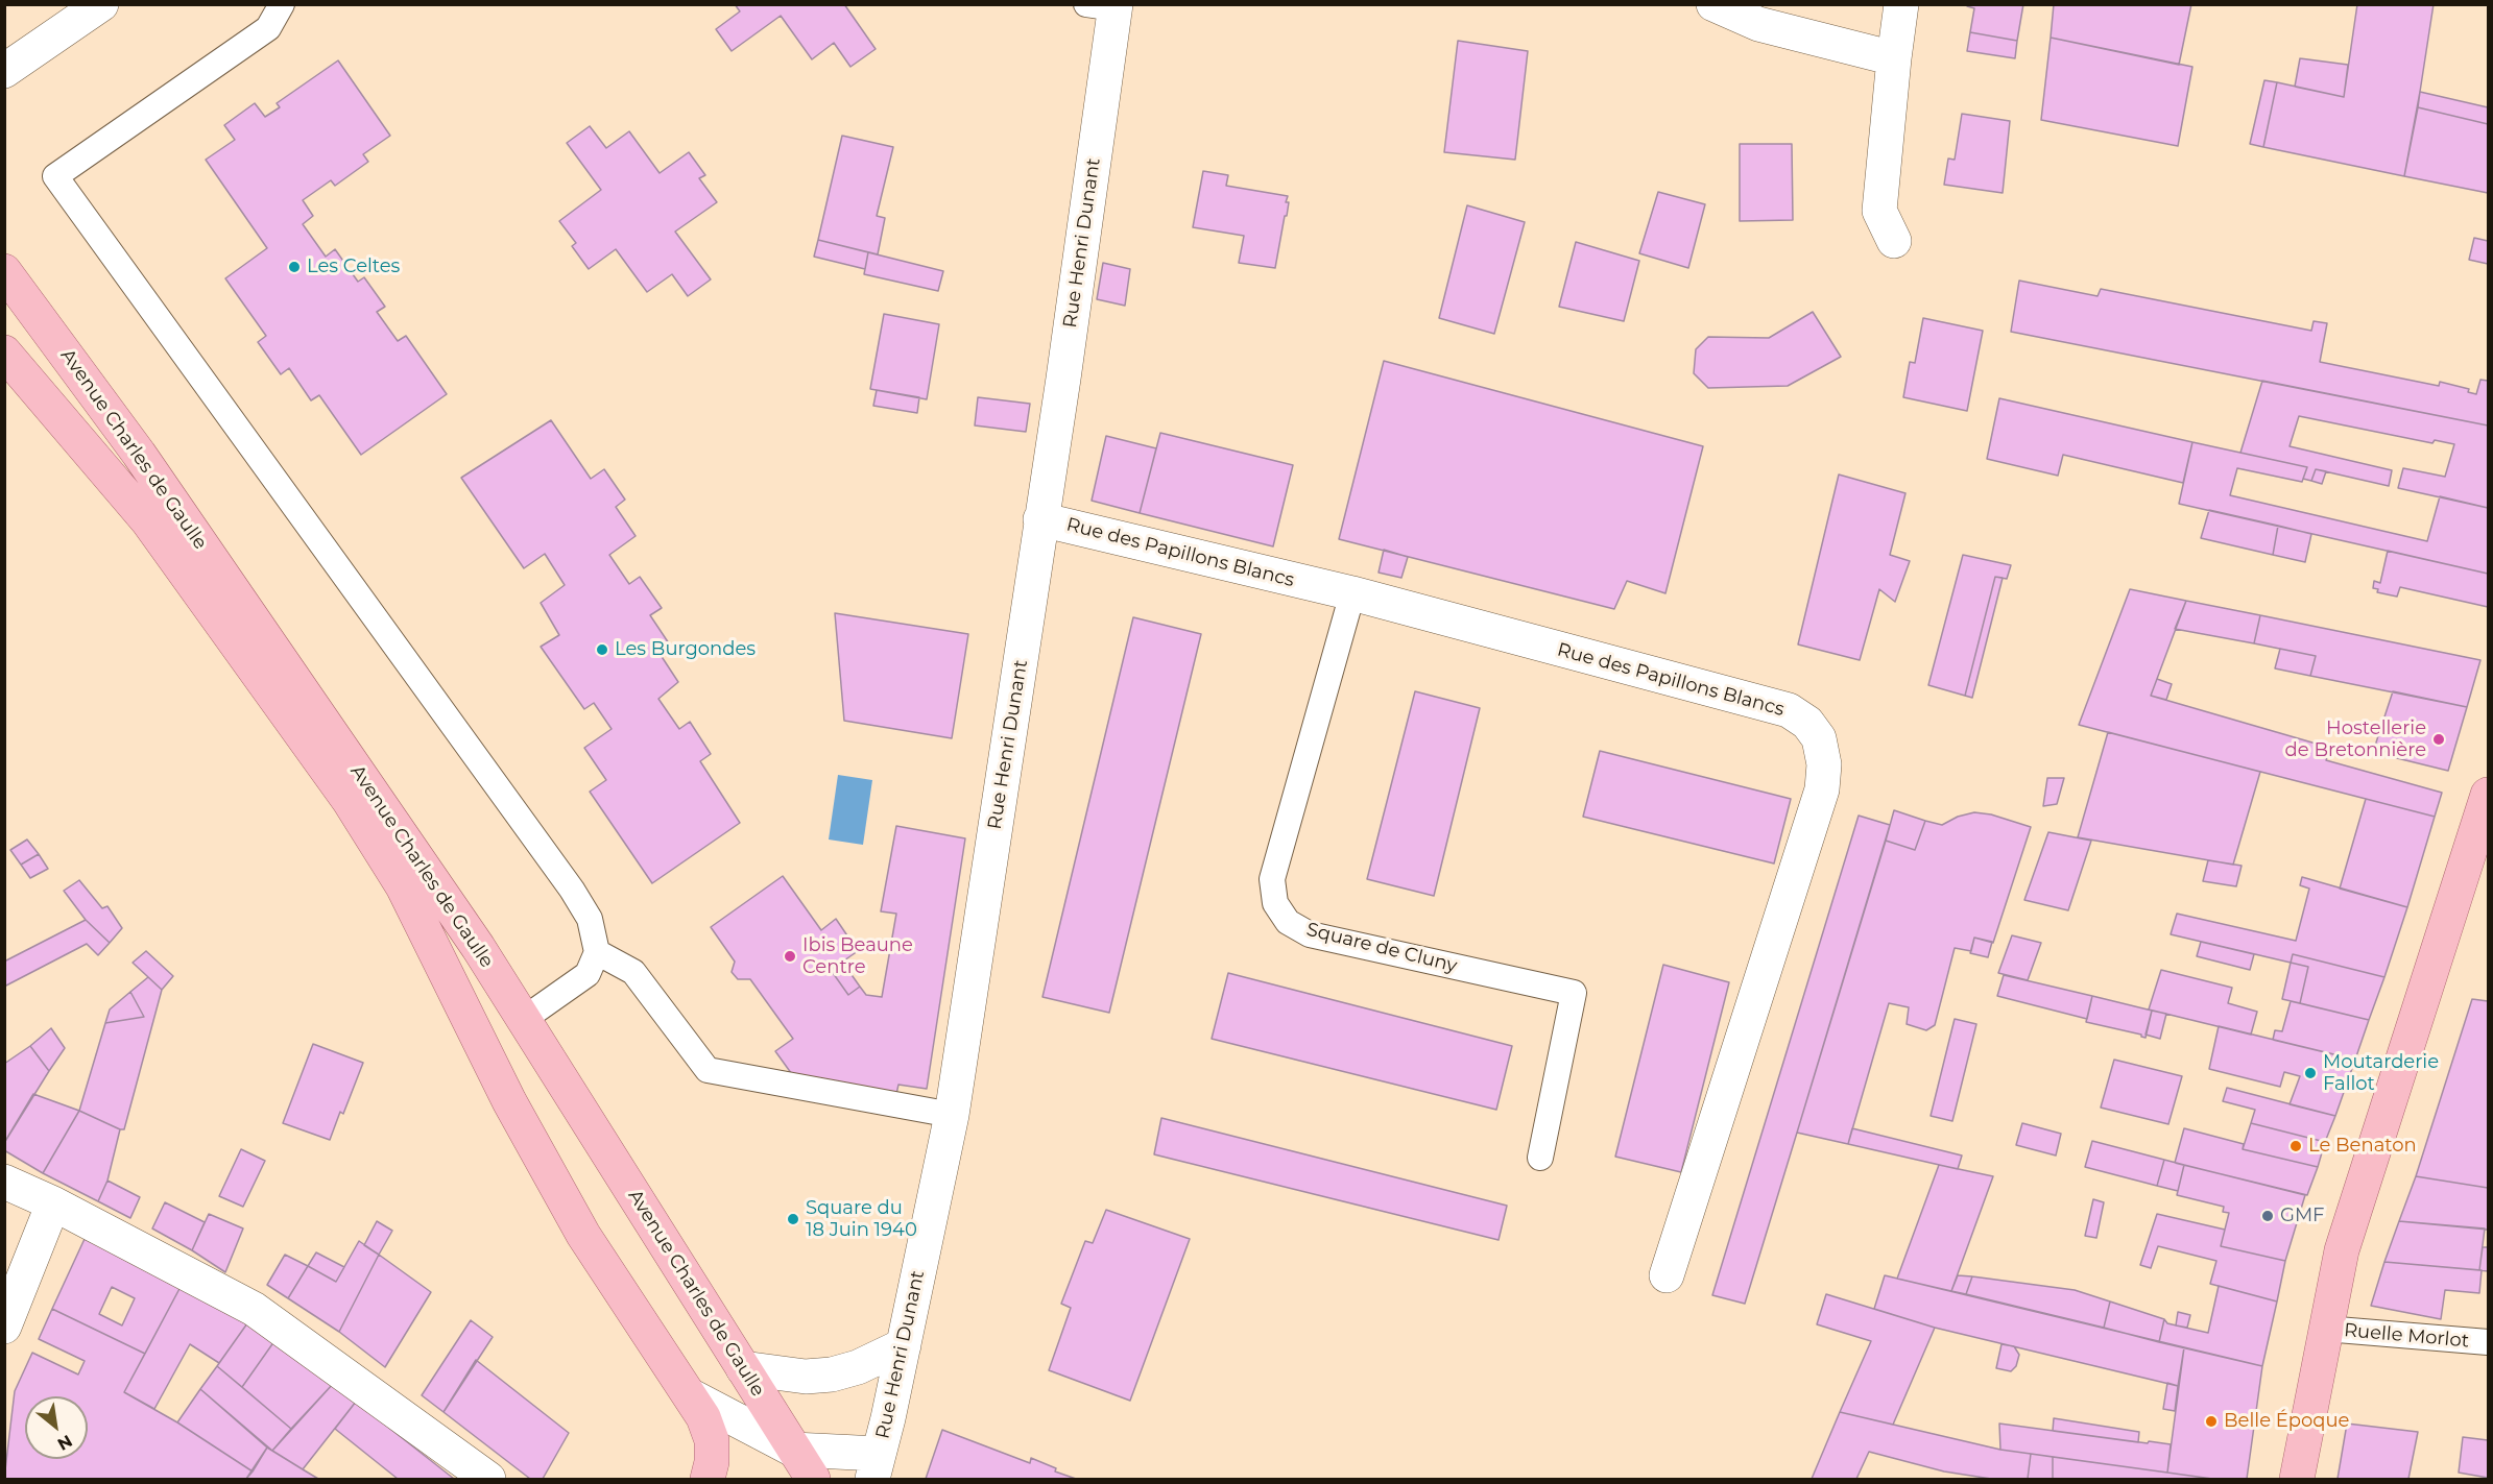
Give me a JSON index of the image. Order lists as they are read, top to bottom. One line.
{"streets":{"main road":["Avenue Charles de Gaulle"],"street":["Rue Henri Dunant","Rue des Papillons Blancs"],"lane":["Square de Cluny","Ruelle Morlot"]},"crossings":[["Rue Henri Dunant","Rue des Papillons Blancs"],["Rue des Papillons Blancs","Square de Cluny"]],"places":["Les Celtes","Les Burgondes","Hostellerie de Bretonnière","Ibis Beaune Centre","Moutarderie Fallot","Le Benaton","GMF","Square du 18 Juin 1940","Belle Époque"],"north":"bottom right"}
